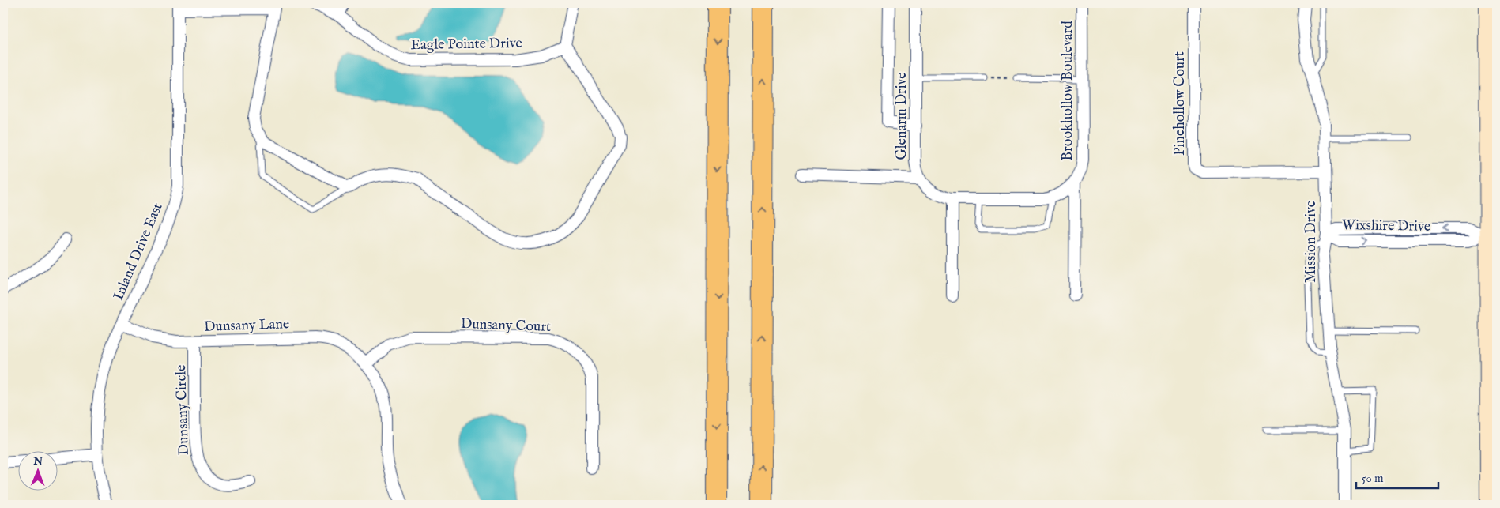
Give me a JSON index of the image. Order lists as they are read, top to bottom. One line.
{"streets":{"street":["Eagle Pointe Drive","Brookhollow Boulevard","Pinehollow Court","Glenarm Drive","Wixshire Drive","Mission Drive","Inland Drive East","Dunsany Lane","Dunsany Court","Dunsany Circle"]},"crossings":[["Pinehollow Court","Mission Drive"],["Wixshire Drive","Mission Drive"],["Inland Drive East","Dunsany Lane"],["Dunsany Lane","Dunsany Court"],["Dunsany Lane","Dunsany Circle"]],"scale_bar":"50 m","north":"top"}
